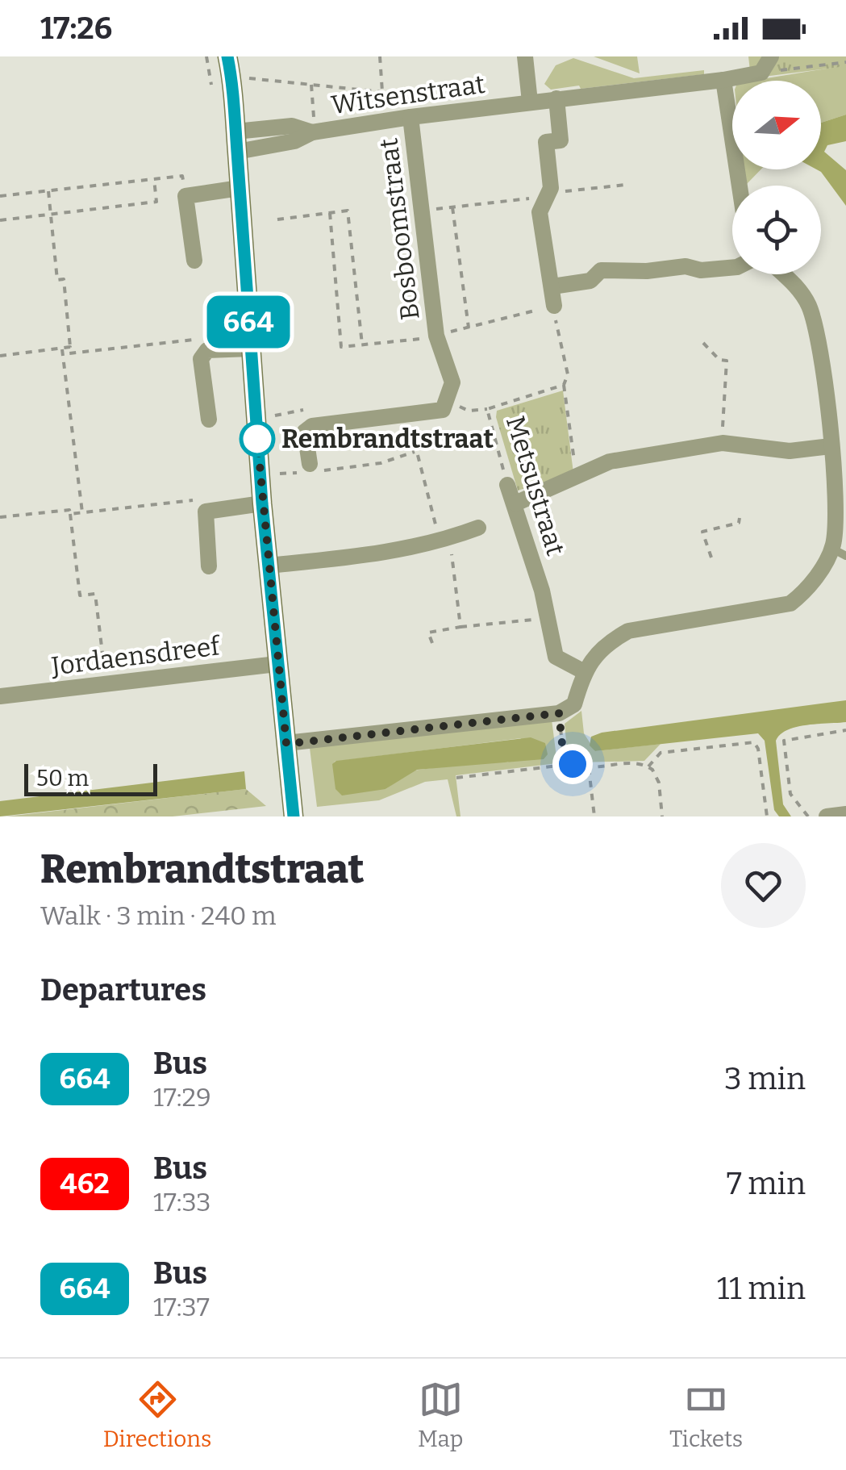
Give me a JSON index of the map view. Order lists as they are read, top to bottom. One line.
{"streets":{"street":["Witsenstraat","Bosboomstraat","Metsustraat","Jordaensdreef"]},"crossings":[["Witsenstraat","Bosboomstraat"]],"places":["Rembrandtstraat"],"lines":["bus line 664"],"scale_bar":"50 m","north":"right","page":{"status":"17:26","on_map":"664","scale":"50 m","heading":[["Rembrandtstraat","Walk · 3 min · 240 m"],"Departures"],"list":[{"mark":"664","name":"Bus","note":"17:29","value":"3 min"},{"mark":"462","name":"Bus","note":"17:33","value":"7 min"},{"mark":"664","name":"Bus","note":"17:37","value":"11 min"}],"tabs":["Directions","Map","Tickets"]}}
